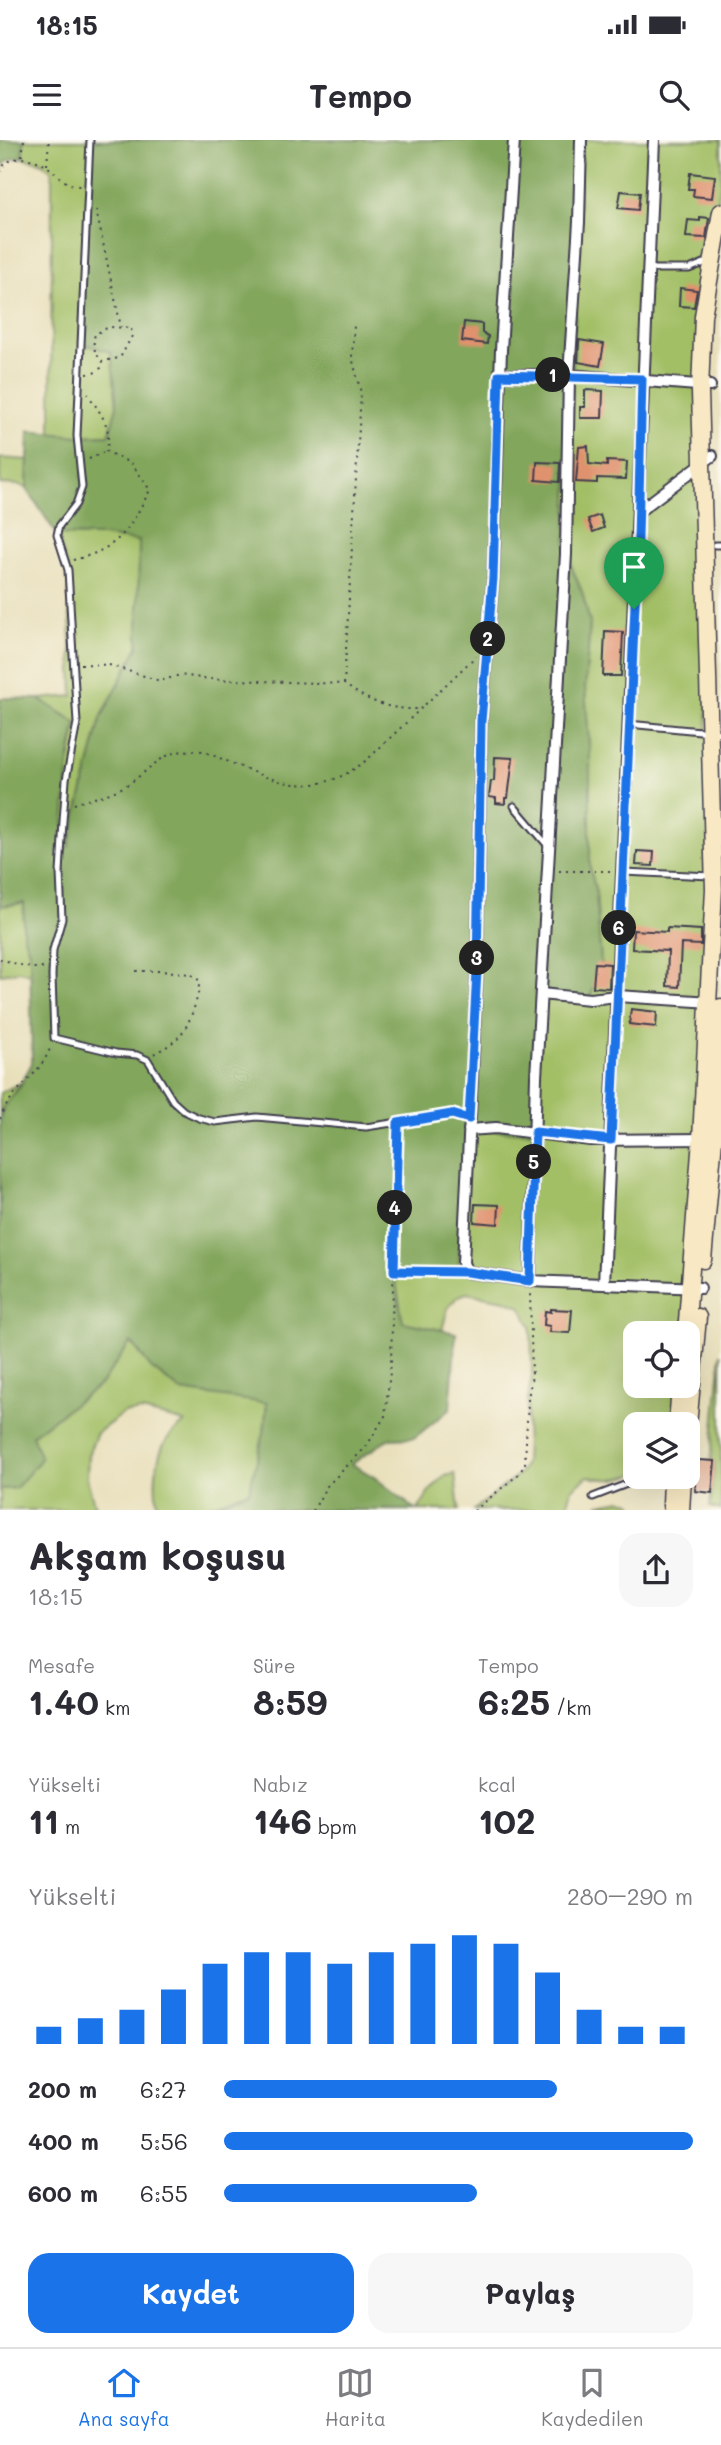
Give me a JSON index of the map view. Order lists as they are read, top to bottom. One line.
{"page":{"status":"18:15","header":"Tempo","pins":["1","2","6","3","5","4"],"heading":["Akşam koşusu","18:15"],"stats":[["Mesafe","1.40 km"],["Süre","8:59"],["Tempo","6:25 /km"],["Yükselti","11 m"],["Nabız","146 bpm"],["kcal","102"]],"chart":["Yükselti","280–290 m"],"list":[{"name":"200 m","note":"6:27"},{"name":"400 m","note":"5:56"},{"name":"600 m","note":"6:55"}],"buttons":["Kaydet","Paylaş"],"tabs":["Ana sayfa","Harita","Kaydedilen"]}}
